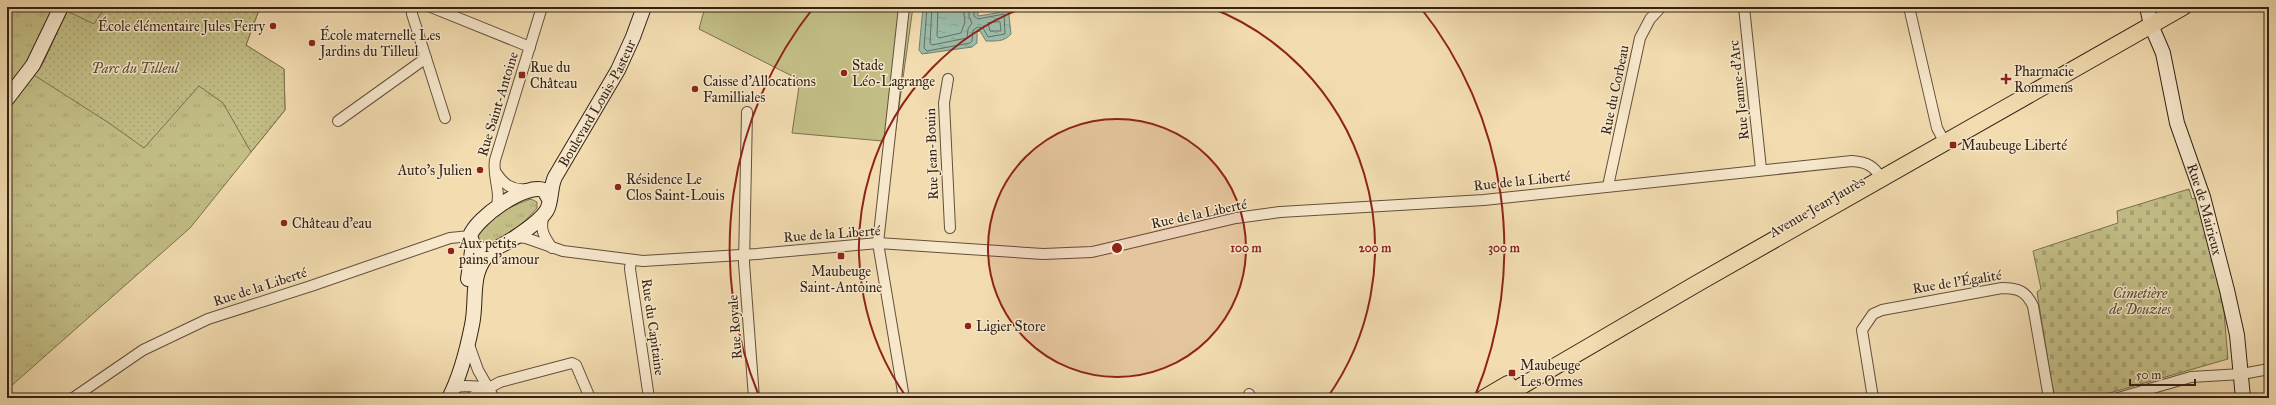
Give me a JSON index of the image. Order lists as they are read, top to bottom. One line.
{"streets":{"main road":["Boulevard Louis-Pasteur","Avenue Jean Jaurès","Rue de Mairieux"],"street":["Rue du Corbeau","Rue Jeanne-d'Arc","Rue Saint-Antoine","Rue Jean-Bouin","Rue de la Liberté","Rue de l'Égalité","Rue du Capitaine","Rue Royale"]},"crossings":[["Rue du Corbeau","Rue de la Liberté"],["Rue Jeanne-d'Arc","Rue de la Liberté"],["Rue de la Liberté","Avenue Jean Jaurès"],["Rue de la Liberté","Rue du Capitaine"],["Rue de la Liberté","Rue Royale"],["Avenue Jean Jaurès","Rue de Mairieux"]],"parks":["Parc du Tilleul","Cimetière de Douzies"],"places":{"other":["École élémentaire Jules Ferry","École maternelle Les Jardins du Tilleul","Stade Léo-Lagrange","Caisse d'Allocations Familliales","Auto's Julien","Résidence Le Clos Saint-Louis","Château d'eau","Aux petits pains d'amour","Ligier Store"],"transit":["Rue du Château","Maubeuge Liberté","Maubeuge Saint-Antoine","Maubeuge Les Ormes"],"health":["Pharmacie Rommens"]},"scale_bar":"50 m","rings":["100 m","200 m","300 m"]}
